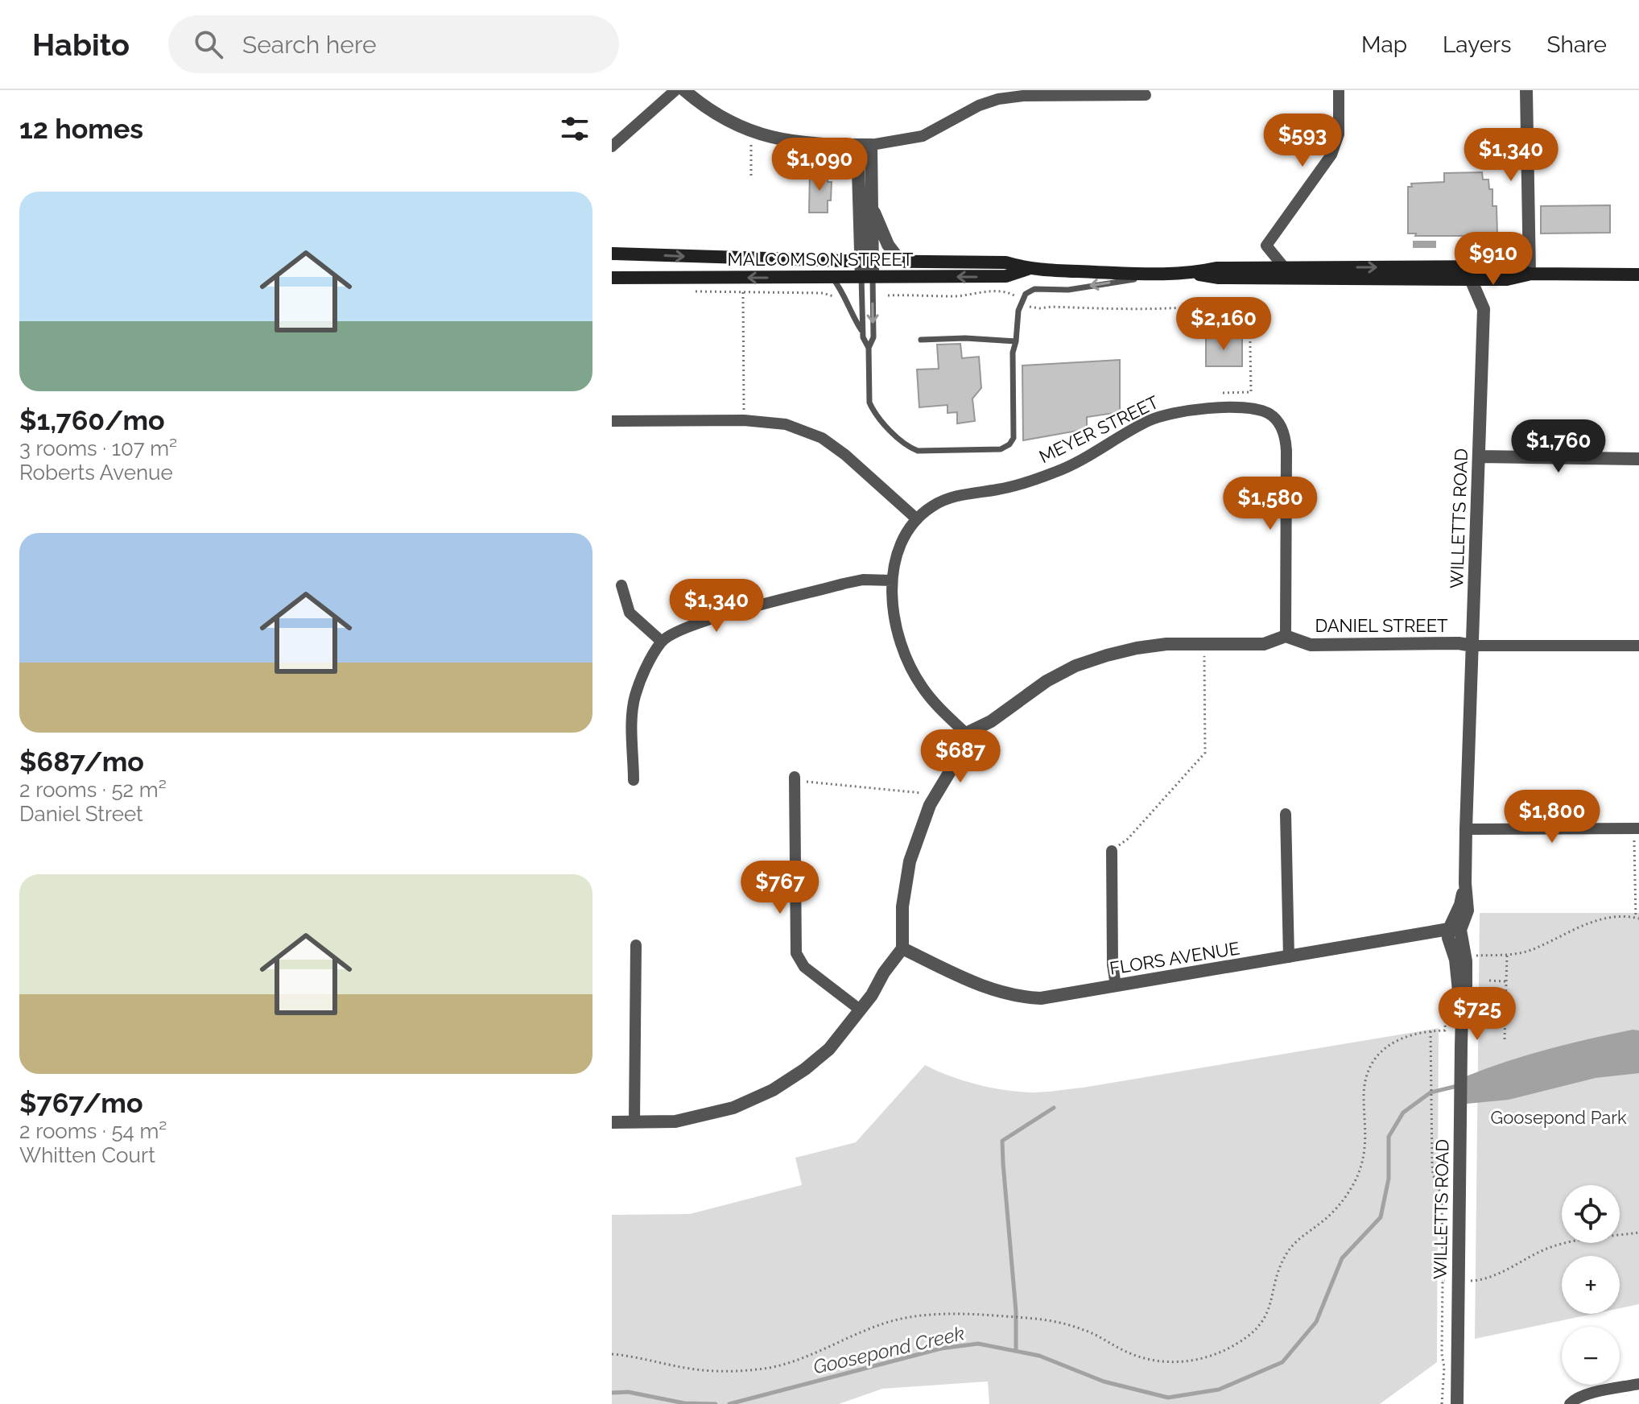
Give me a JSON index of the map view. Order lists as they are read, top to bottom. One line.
{"streets":{"main road":["MALCOMSON STREET"],"street":["MEYER STREET","WILLETTS ROAD","DANIEL STREET","FLORS AVENUE"]},"crossings":[["MALCOMSON STREET","WILLETTS ROAD"],["MEYER STREET","DANIEL STREET"],["WILLETTS ROAD","DANIEL STREET"],["WILLETTS ROAD","FLORS AVENUE"]],"water":["Goosepond Creek"],"parks":["Goosepond Park"],"page":{"header":"Habito","search":"Search here","nav":["Map","Layers","Share"],"heading":"12 homes","price":["$593","$1,340","$1,090","$910","$2,160","$1,760","$1,580","$1,340","$687","$1,800","$767","$725"],"list":[{"name":"$1,760/mo","note":"3 rooms · 107 m² · Roberts Avenue"},{"name":"$687/mo","note":"2 rooms · 52 m² · Daniel Street"},{"name":"$767/mo","note":"2 rooms · 54 m² · Whitten Court"}],"map_buttons":["+","−"]}}
